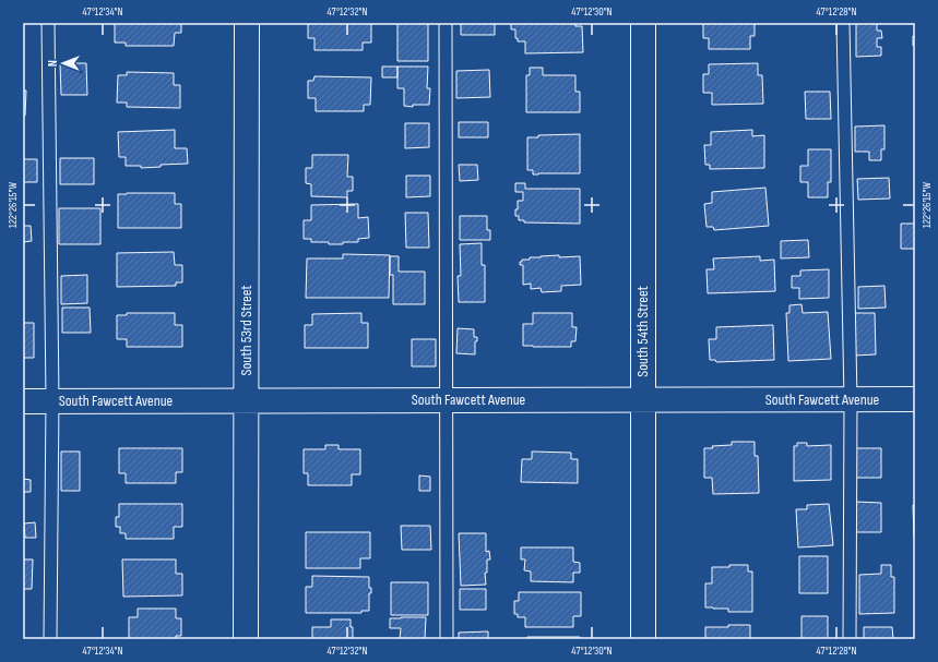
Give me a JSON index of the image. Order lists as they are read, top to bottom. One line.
{"streets":{"street":["South 53rd Street","South 54th Street","South Fawcett Avenue"]},"crossings":[["South 53rd Street","South Fawcett Avenue"],["South 54th Street","South Fawcett Avenue"]],"north":"left","coordinates":["47°12'34\"N","47°12'32\"N","47°12'30\"N","47°12'28\"N","122°26'15\"W"]}
